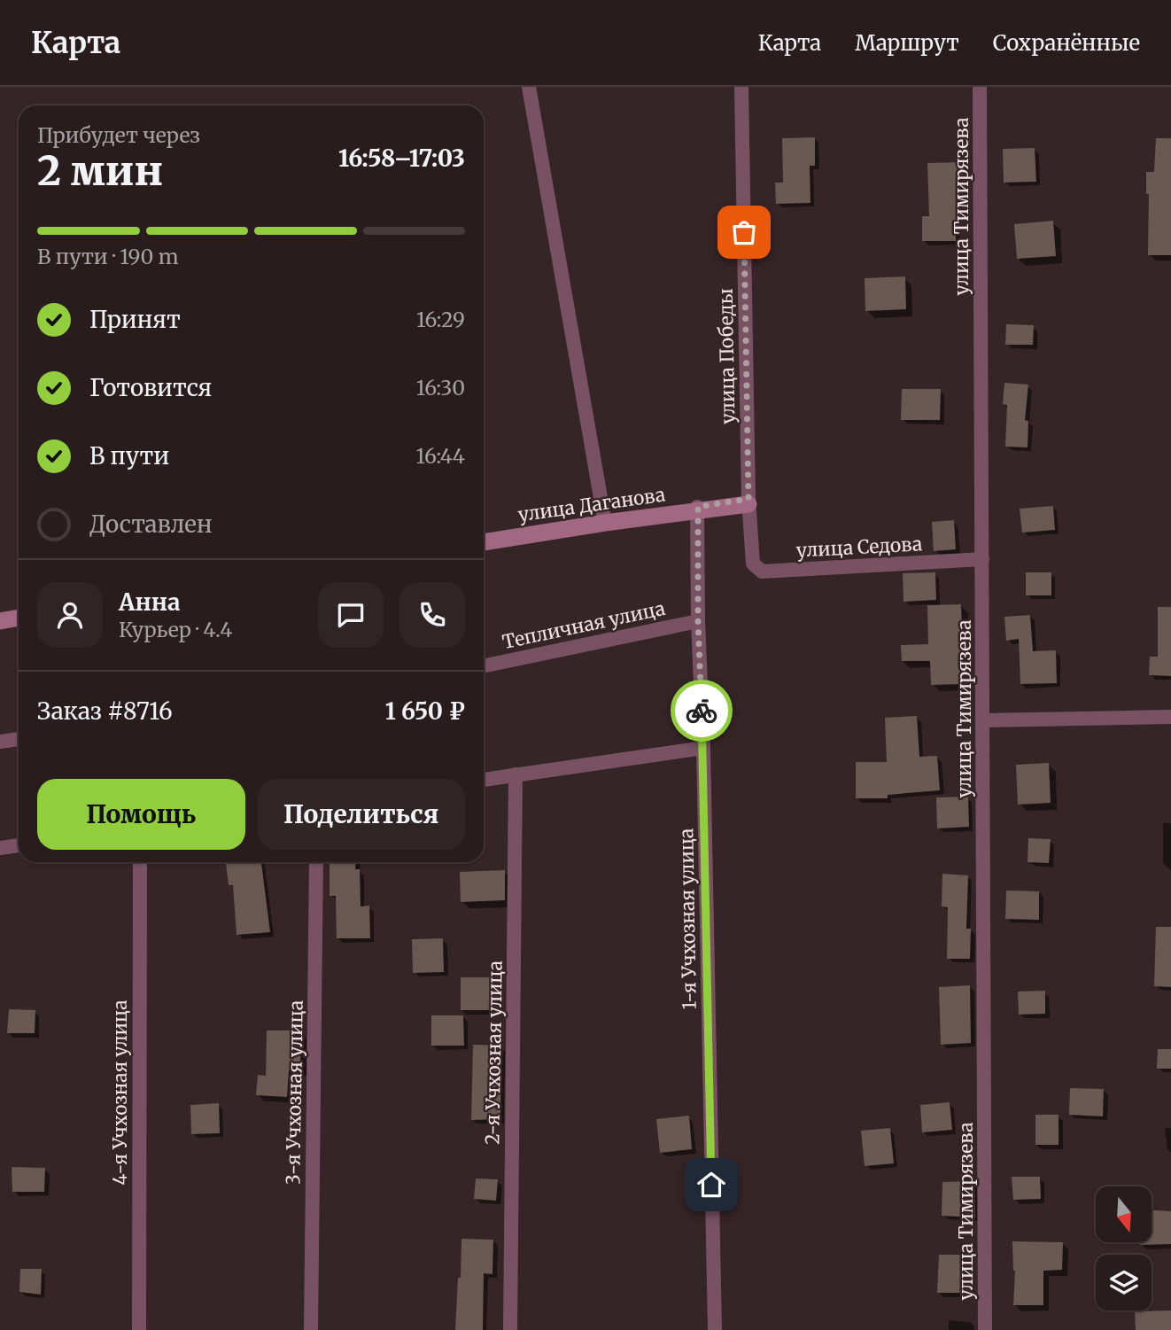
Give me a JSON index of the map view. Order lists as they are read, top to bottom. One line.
{"streets":{"main road":["улица Даганова"],"street":["улица Тимирязева","улица Победы","улица Седова","Тепличная улица","1-я Учхозная улица","2-я Учхозная улица","4-я Учхозная улица","3-я Учхозная улица"]},"crossings":[["улица Тимирязева","улица Седова"],["улица Победы","улица Даганова"],["улица Победы","улица Седова"],["улица Даганова","1-я Учхозная улица"],["Тепличная улица","1-я Учхозная улица"]],"north":"bottom","page":{"header":"Карта","nav":["Карта","Маршрут","Сохранённые"],"heading":["2 мин","Прибудет через","16:58–17:03"],"panel":["Анна","Курьер · 4.4","Заказ #8716","1 650 ₽"],"bar":"В пути · 190 m","list":[["Принят","16:29"],["Готовится","16:30"],["В пути","16:44"],"Доставлен"],"buttons":["Помощь","Поделиться"]}}
